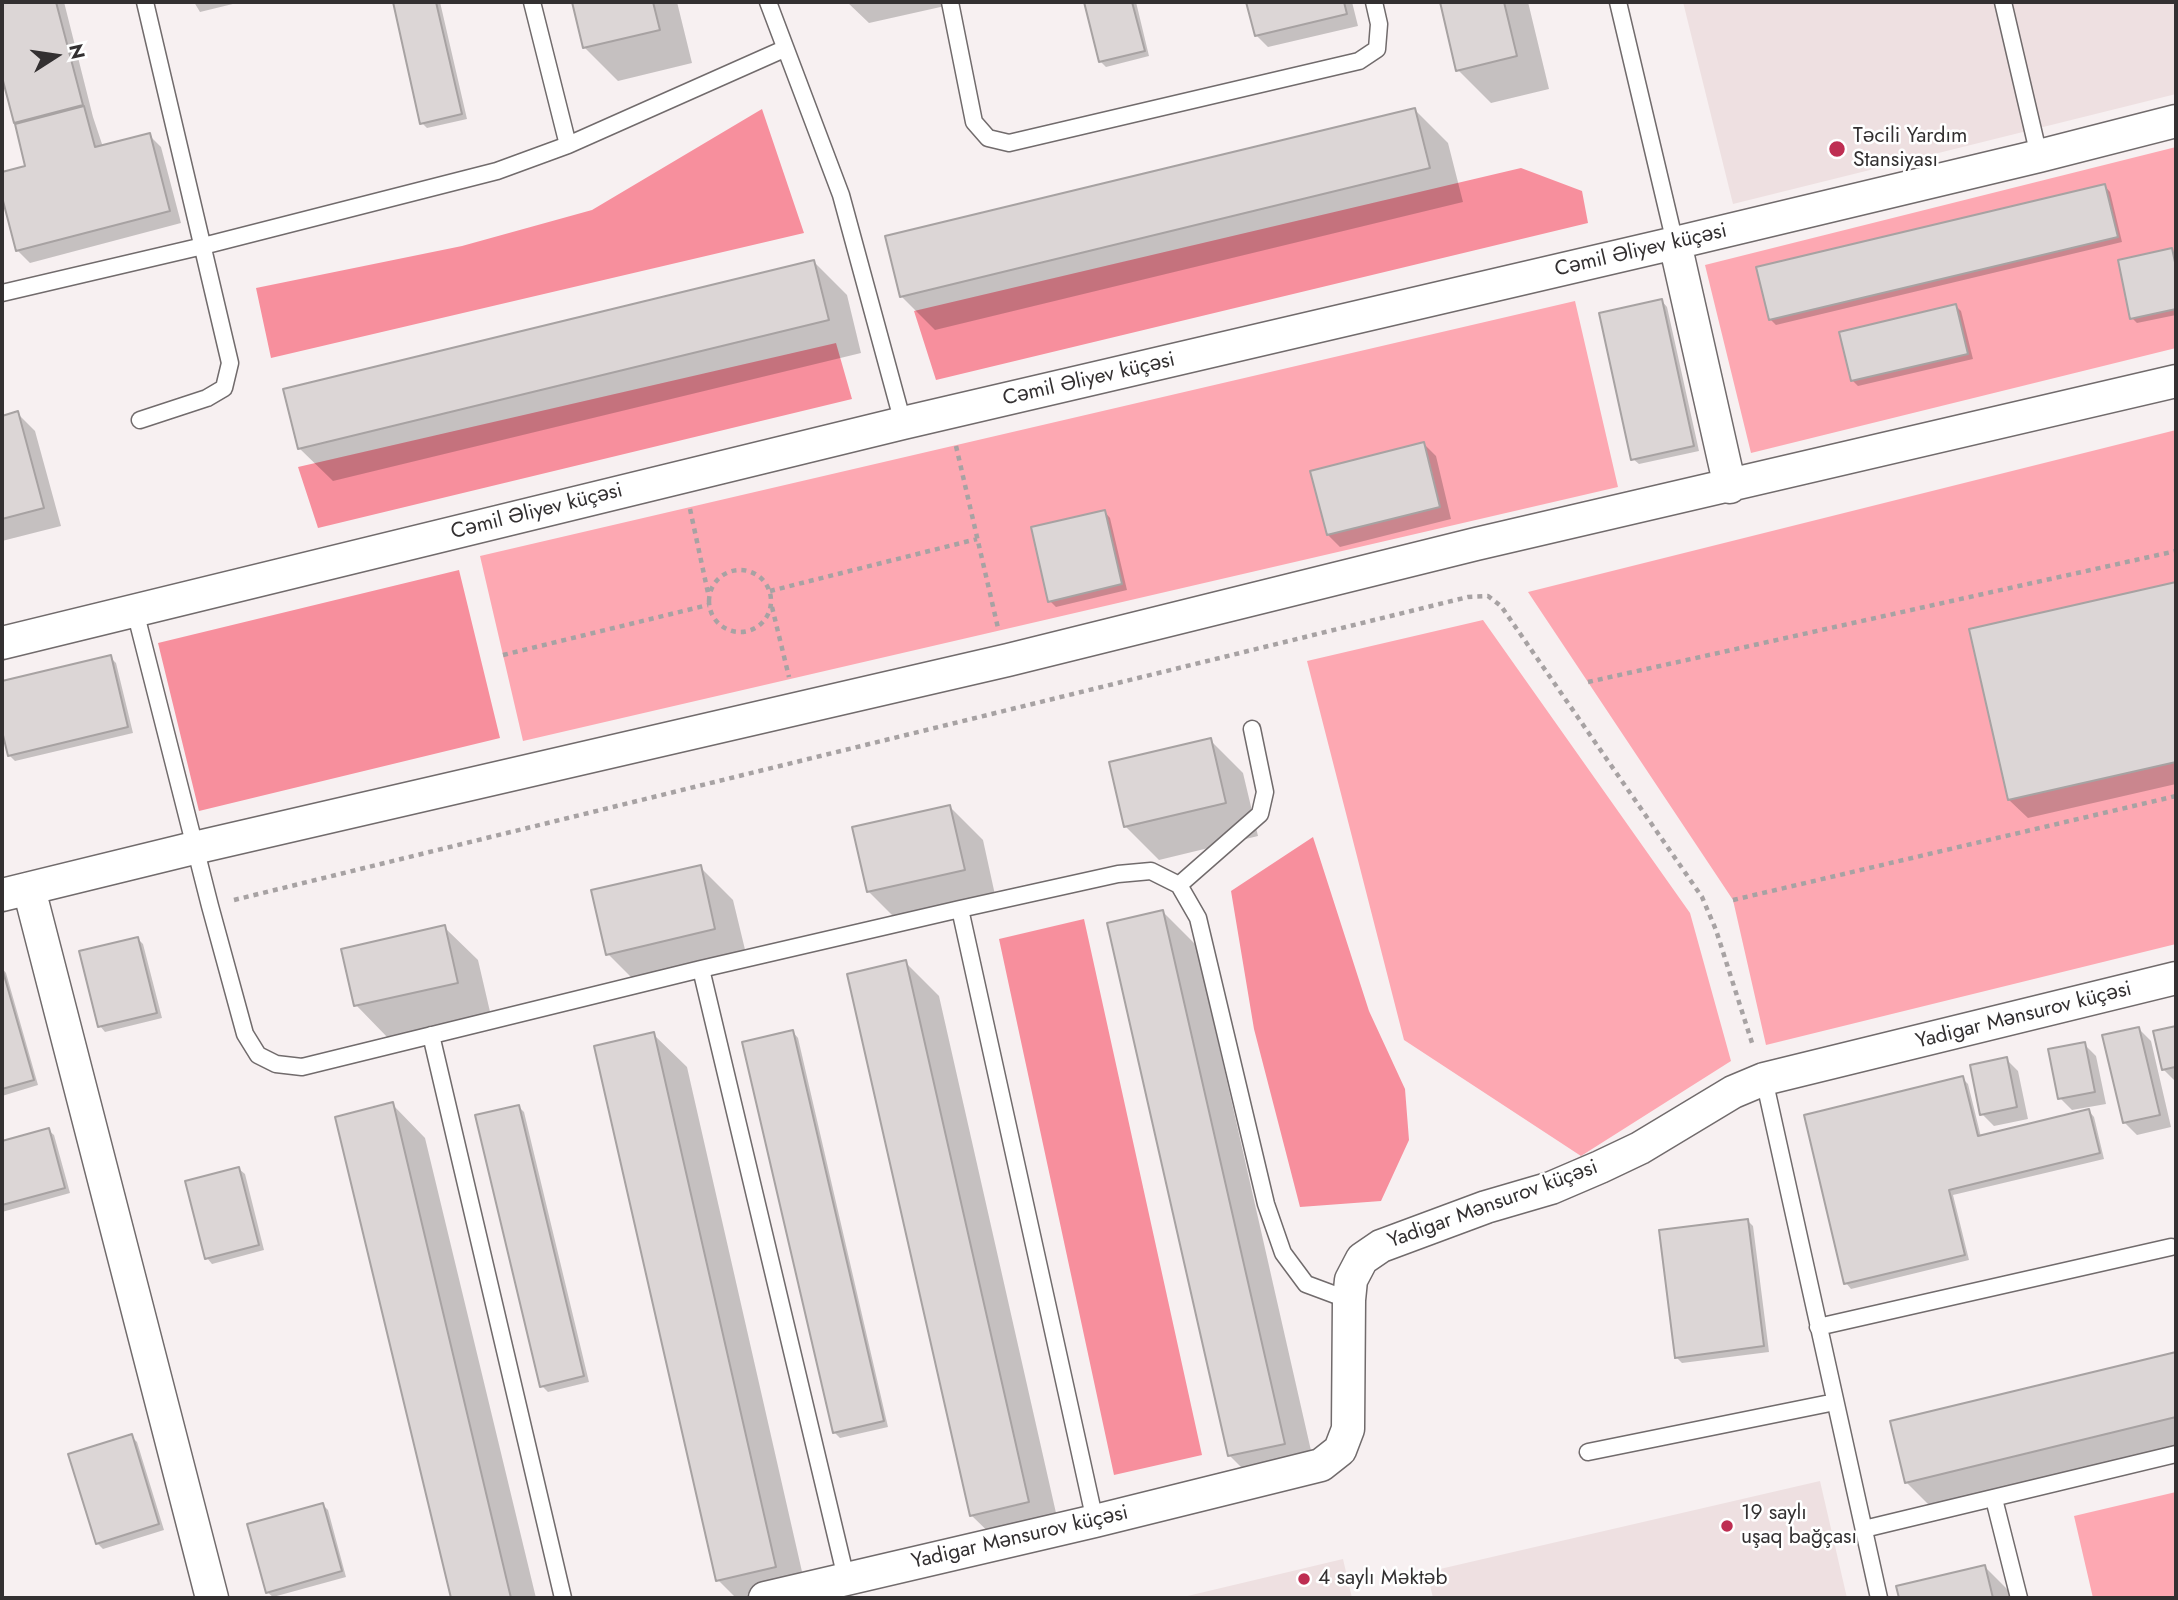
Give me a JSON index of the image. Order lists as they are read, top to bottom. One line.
{"streets":{"street":["Cəmil Əliyev küçəsi","Yadigar Mənsurov küçəsi"]},"places":["Təcili Yardım Stansiyası","19 saylı uşaq bağçası","4 saylı Məktəb"],"north":"right"}
